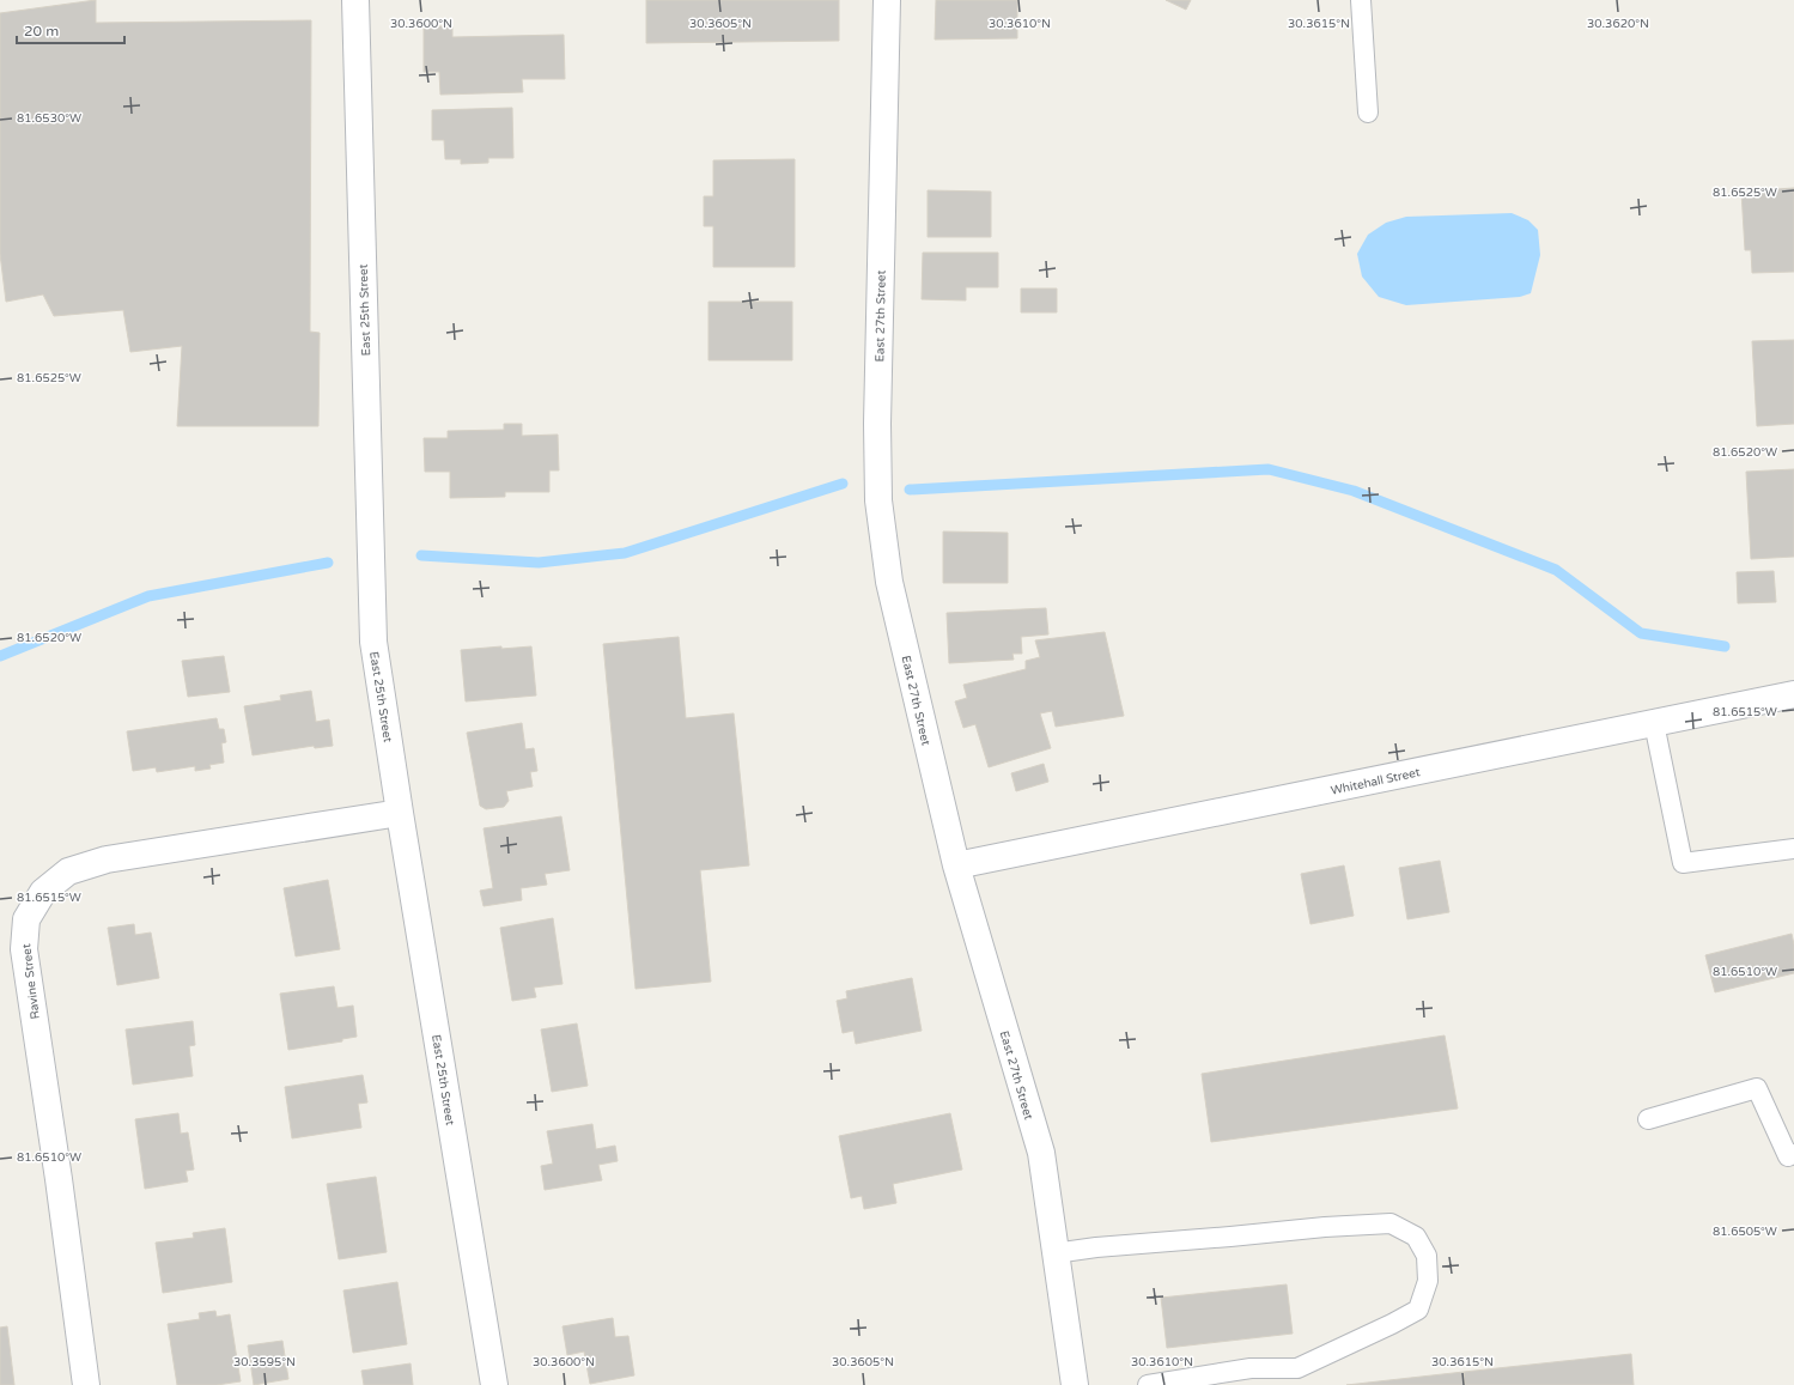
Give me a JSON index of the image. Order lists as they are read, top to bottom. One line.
{"streets":{"street":["East 25th Street","East 27th Street","Whitehall Street","Ravine Street"]},"crossings":[["East 25th Street","Ravine Street"],["East 27th Street","Whitehall Street"]],"scale_bar":"20 m","coordinates":["30.3600°N","30.3605°N","30.3610°N","30.3615°N","30.3620°N","81.6530°W","81.6525°W","81.6520°W","81.6515°W","81.6510°W","81.6505°W","30.3595°N"]}
